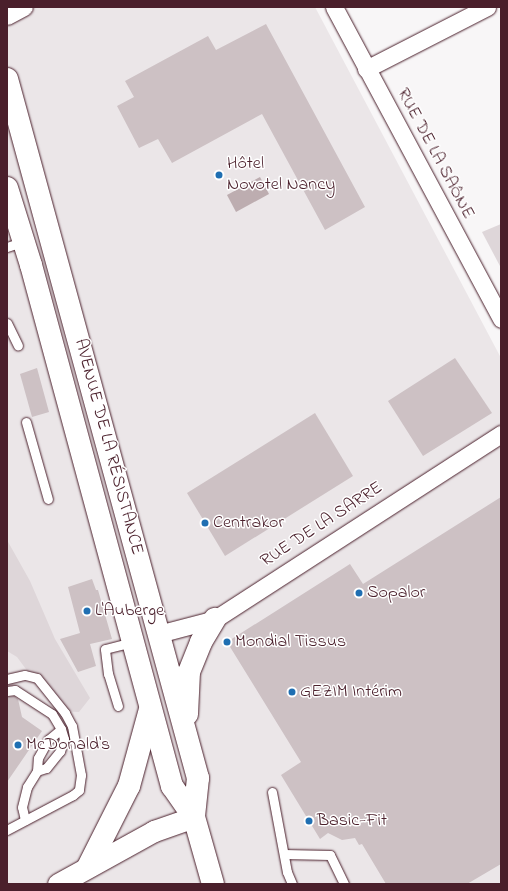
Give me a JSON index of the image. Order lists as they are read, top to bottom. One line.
{"streets":{"main road":["AVENUE DE LA RÉSISTANCE"],"street":["RUE DE LA SAÔNE","RUE DE LA SARRE"]},"crossings":[["AVENUE DE LA RÉSISTANCE","RUE DE LA SARRE"]],"places":["Hôtel Novotel Nancy","Centrakor","Sopalor","L'Auberge","Mondial Tissus","GEZIM Intérim","McDonald's","Basic-Fit"]}
